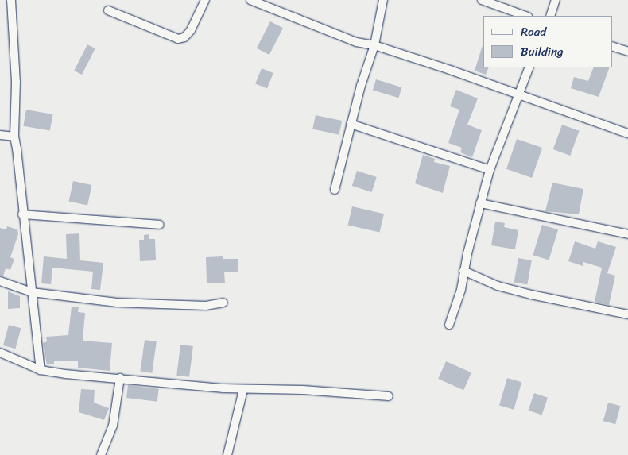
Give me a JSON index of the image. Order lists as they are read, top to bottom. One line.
{"legend":["Road","Building"]}
